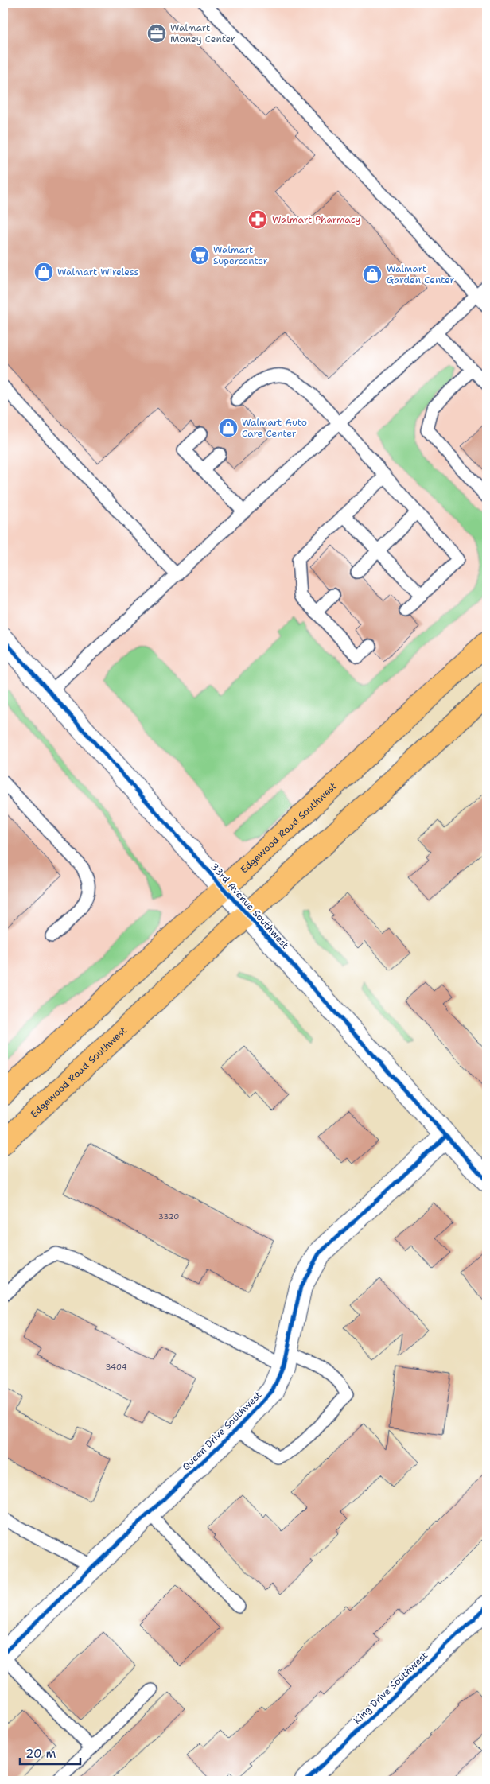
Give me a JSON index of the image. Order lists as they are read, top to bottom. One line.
{"streets":{"main road":["Edgewood Road Southwest"],"street":["33rd Avenue Southwest","Queen Drive Southwest","King Drive Southwest"]},"crossings":[["Edgewood Road Southwest","33rd Avenue Southwest"],["33rd Avenue Southwest","Queen Drive Southwest"]],"places":{"office":["Walmart Money Center"],"pharmacy":["Walmart Pharmacy"],"supermarket":["Walmart Supercenter"],"shop":["Walmart Wireless","Walmart Garden Center","Walmart Auto Care Center"]},"house_numbers":["3320","3404"],"scale_bar":"20 m"}
